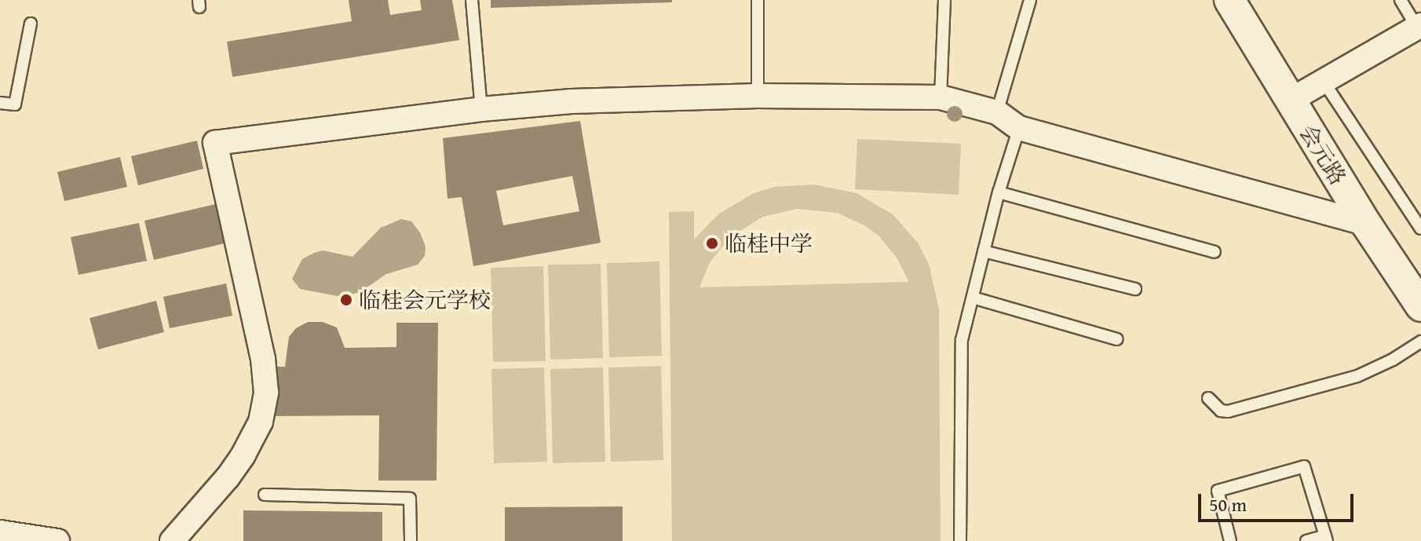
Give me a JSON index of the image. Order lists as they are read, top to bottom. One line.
{"streets":{"street":["会元路"]},"places":["临桂中学","临桂会元学校"],"scale_bar":"50 m"}
